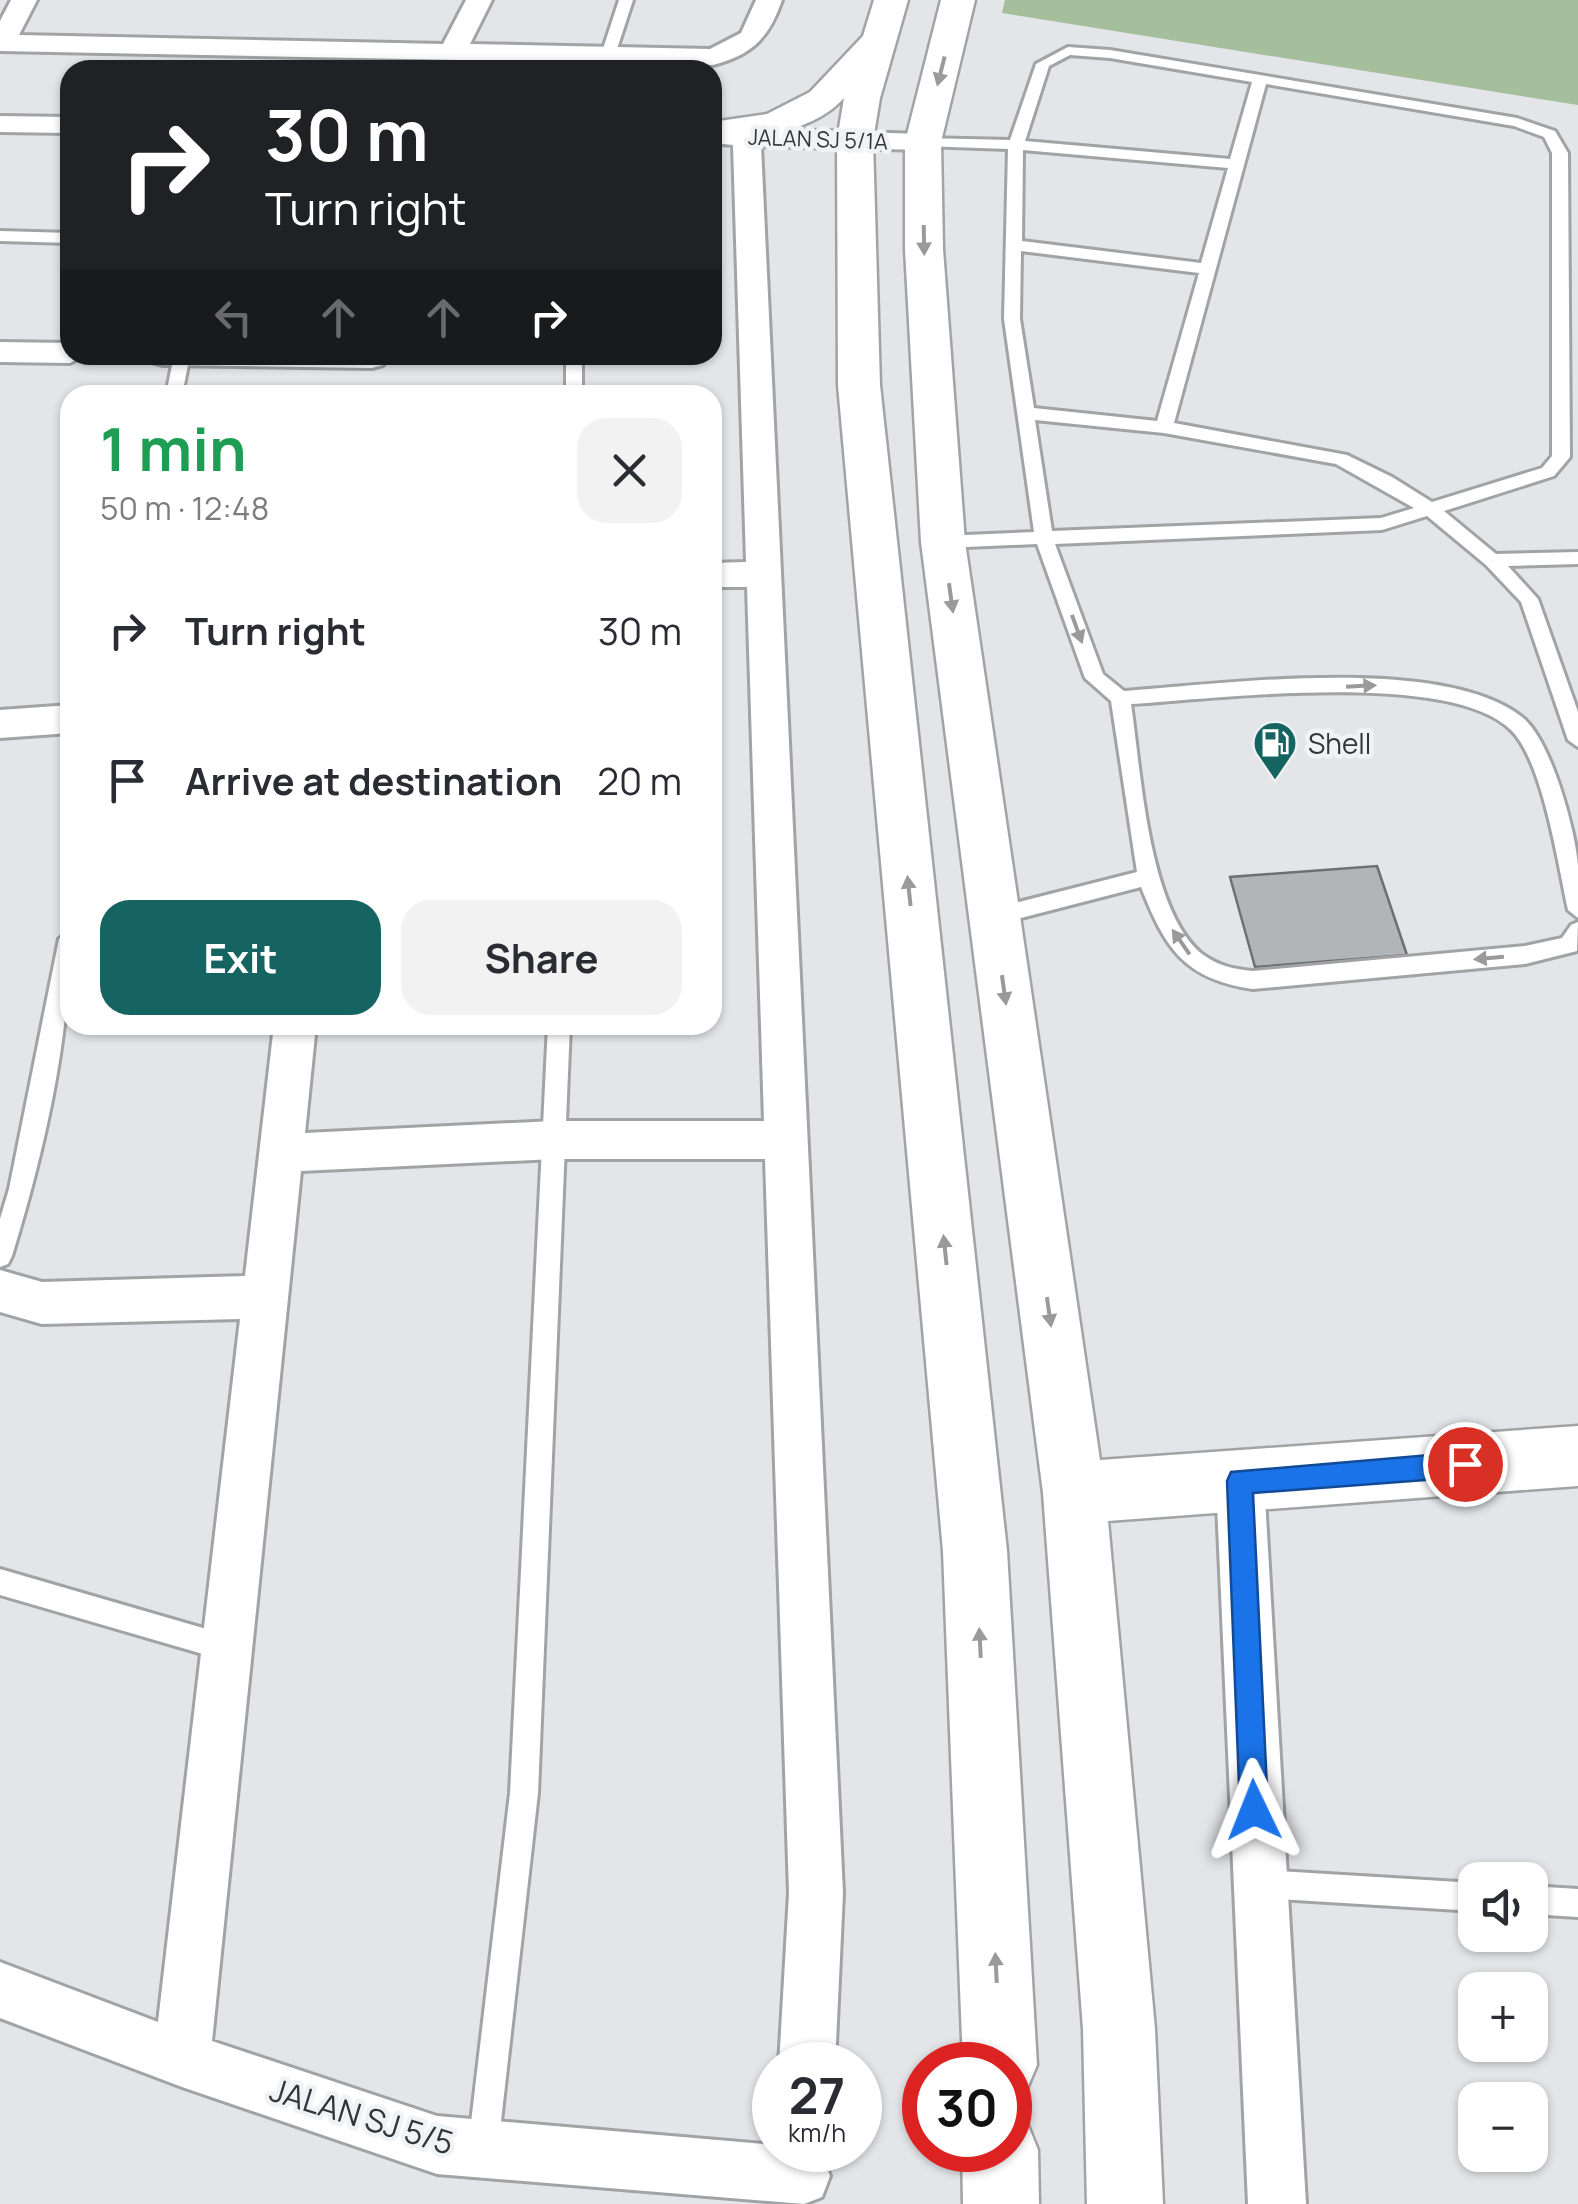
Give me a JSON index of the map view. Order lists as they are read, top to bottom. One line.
{"streets":{"street":["JALAN SJ 5/1A","JALAN SJ 5/5"]},"places":{"fuel station":["Shell"]},"page":{"turn":["30 m","Turn right"],"heading":["1 min","50 m · 12:48"],"list":[{"name":"Turn right","value":"30 m"},{"name":"Arrive at destination","value":"20 m"}],"buttons":["Exit","Share"],"map_buttons":["+","−"],"speed":"27 km/h","limit":"30"}}
